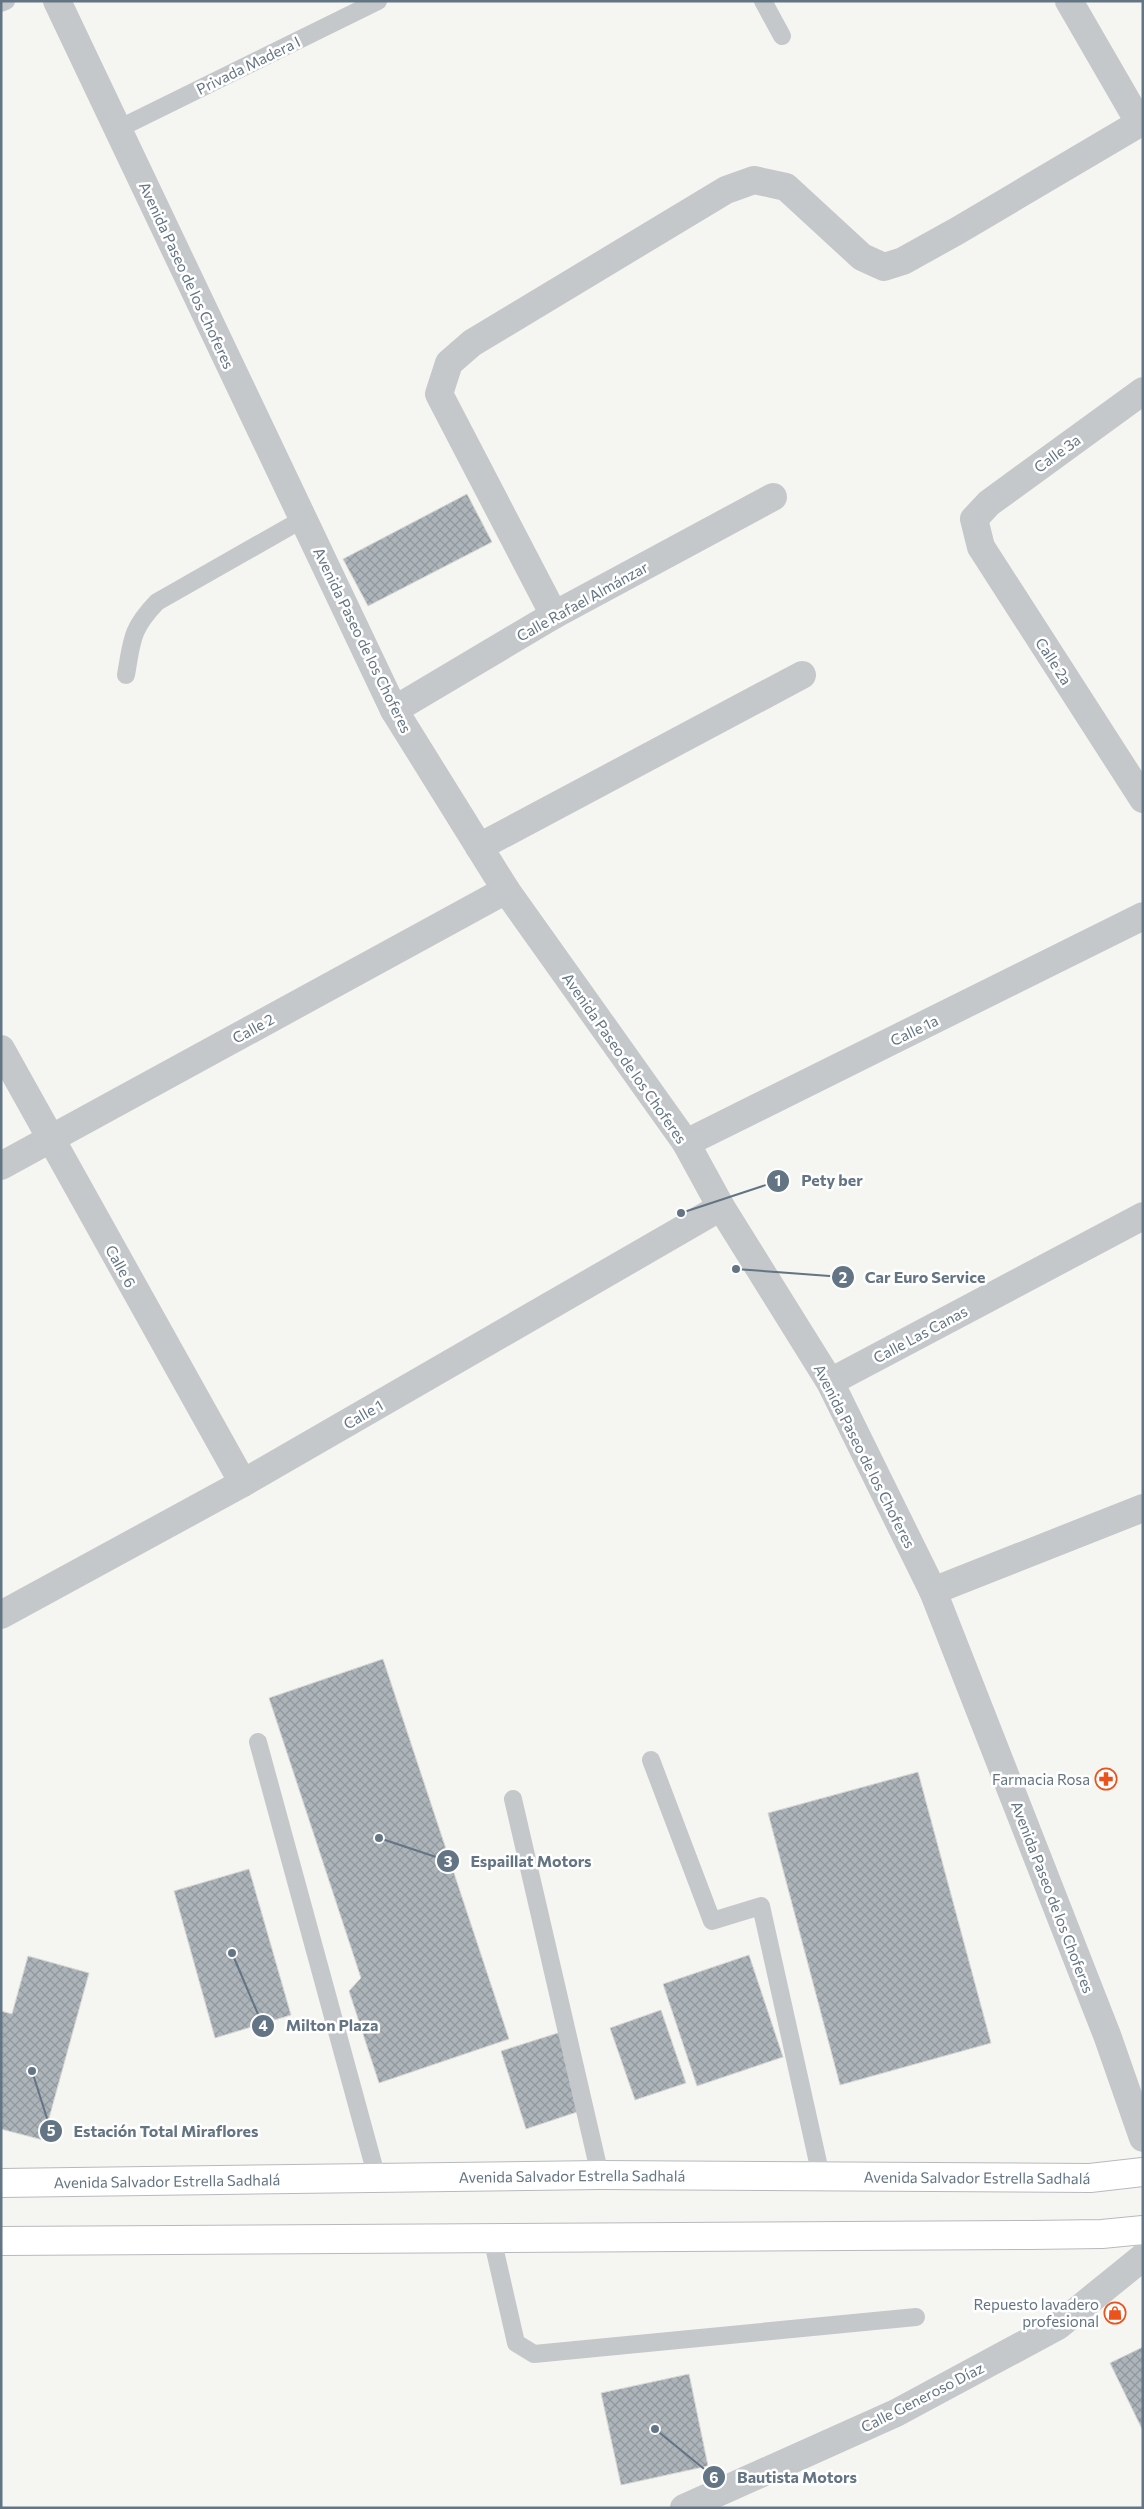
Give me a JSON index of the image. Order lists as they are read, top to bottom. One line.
{"streets":{"highway":["Avenida Salvador Estrella Sadhalá"],"street":["Avenida Paseo de los Choferes","Calle 3a","Calle Rafael Almánzar","Calle 2a","Calle 2","Calle 1a","Calle 6","Calle Las Canas","Calle 1","Calle Generoso Díaz"],"lane":["Privada Madera I"]},"crossings":[["Privada Madera I","Avenida Paseo de los Choferes"],["Avenida Paseo de los Choferes","Calle Rafael Almánzar"],["Avenida Paseo de los Choferes","Calle 2"],["Avenida Paseo de los Choferes","Calle 1a"],["Avenida Paseo de los Choferes","Calle Las Canas"],["Avenida Paseo de los Choferes","Calle 1"],["Calle 3a","Calle 2a"],["Calle 2","Calle 6"],["Calle 6","Calle 1"]],"places":{"other":["Pety ber","Car Euro Service","Espaillat Motors","Milton Plaza","Estación Total Miraflores","Bautista Motors"],"pharmacy":["Farmacia Rosa"],"shop":["Repuesto lavadero profesional"]}}
